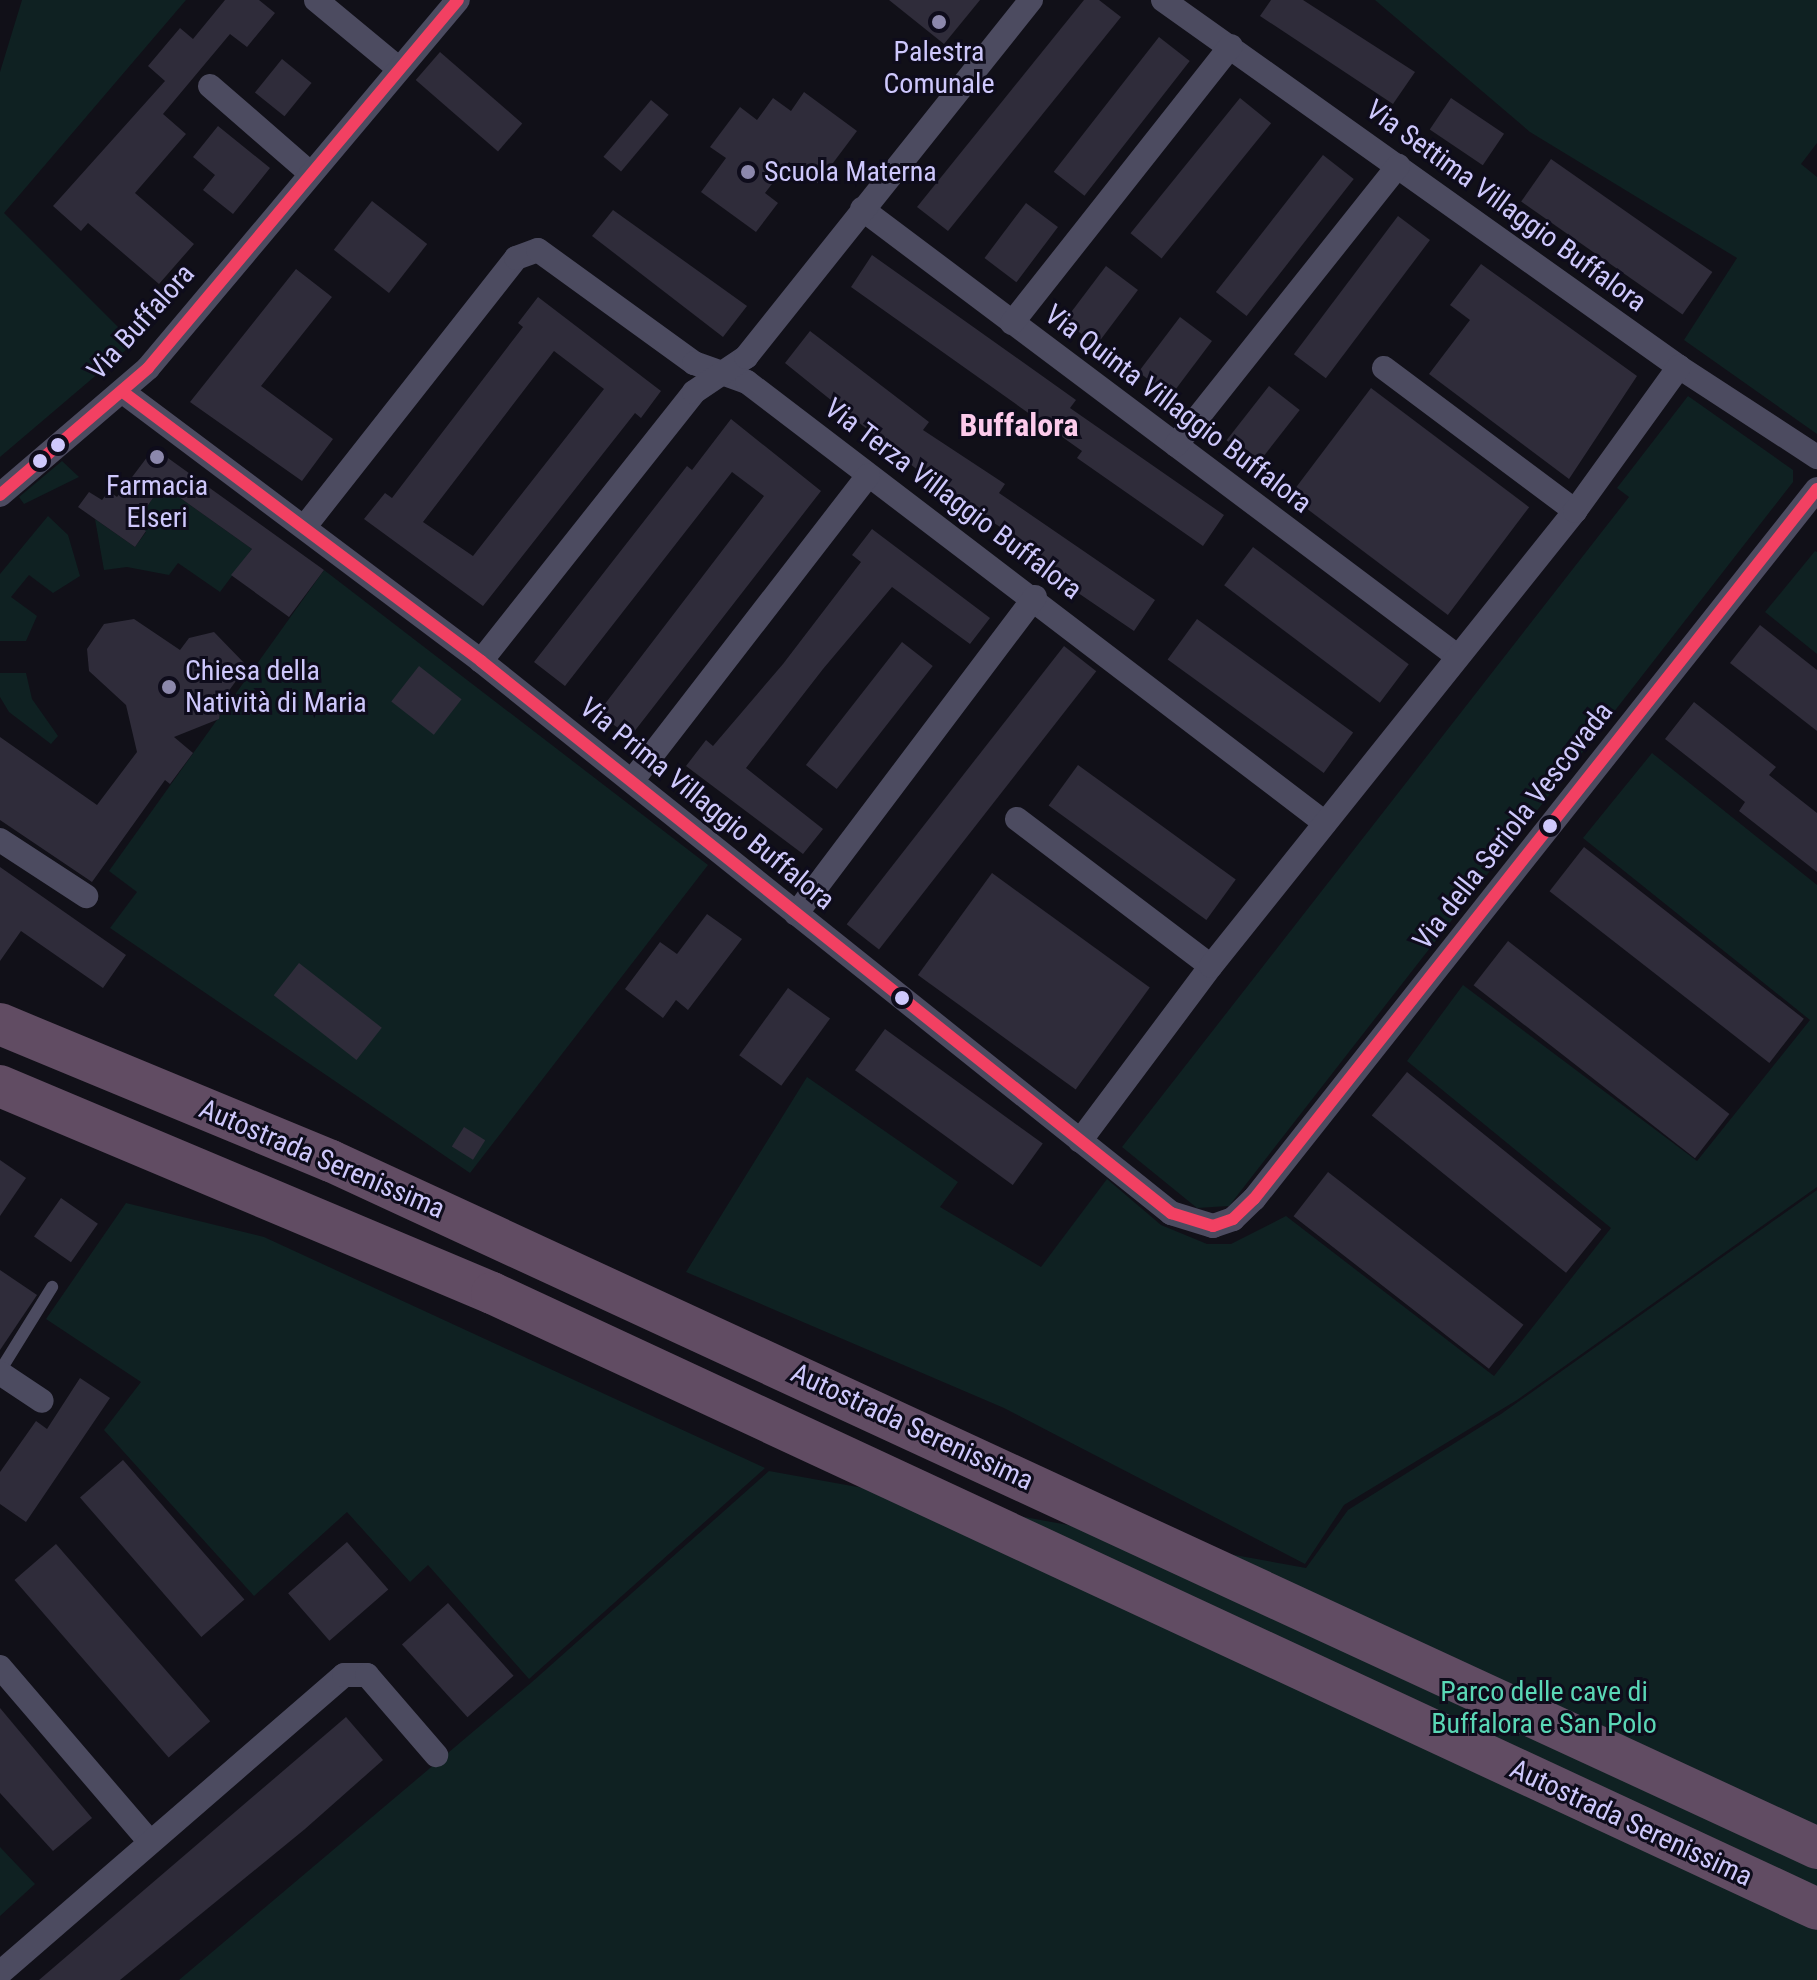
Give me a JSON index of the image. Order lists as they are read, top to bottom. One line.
{"streets":{"highway":["Autostrada Serenissima"],"street":["Via Settima Villaggio Buffalora","Via Buffalora","Via Quinta Villaggio Buffalora","Via Terza Villaggio Buffalora","Via Prima Villaggio Buffalora","Via della Seriola Vescovada"]},"crossings":[["Via Buffalora","Via Prima Villaggio Buffalora"],["Via Terza Villaggio Buffalora","Via Prima Villaggio Buffalora"],["Via Prima Villaggio Buffalora","Via della Seriola Vescovada"]],"districts":["Buffalora"],"parks":["Parco delle cave di Buffalora e San Polo"],"places":["Palestra Comunale","Scuola Materna","Farmacia Elseri","Chiesa della Natività di Maria"]}
